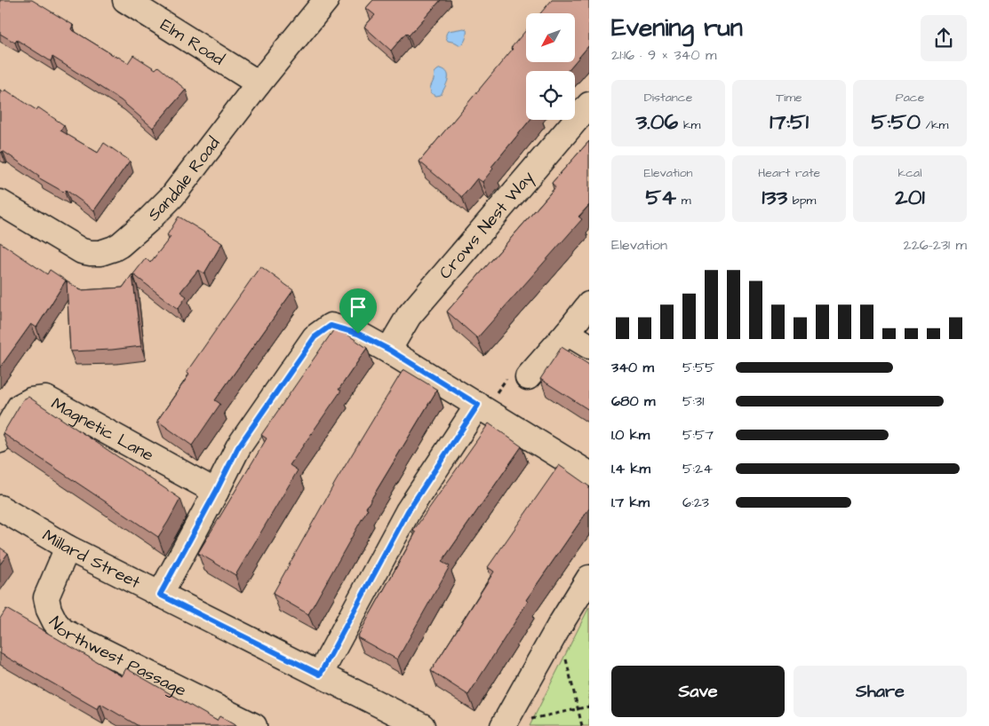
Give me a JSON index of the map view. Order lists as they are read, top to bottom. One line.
{"streets":{"street":["Elm Road","Sandale Road","Crows Nest Way","Magnetic Lane","Millard Street","Northwest Passage"]},"crossings":[["Elm Road","Sandale Road"],["Millard Street","Northwest Passage"]],"north":"bottom left","page":{"heading":["Evening run","21:16 · 9 × 340 m"],"stats":[["Distance","3.06 km"],["Time","17:51"],["Pace","5:50 /km"],["Elevation","54 m"],["Heart rate","133 bpm"],["kcal","201"]],"chart":["Elevation","226–231 m"],"list":[{"name":"340 m","note":"5:55"},{"name":"680 m","note":"5:31"},{"name":"1.0 km","note":"5:57"},{"name":"1.4 km","note":"5:24"},{"name":"1.7 km","note":"6:23"}],"buttons":["Save","Share"]}}
